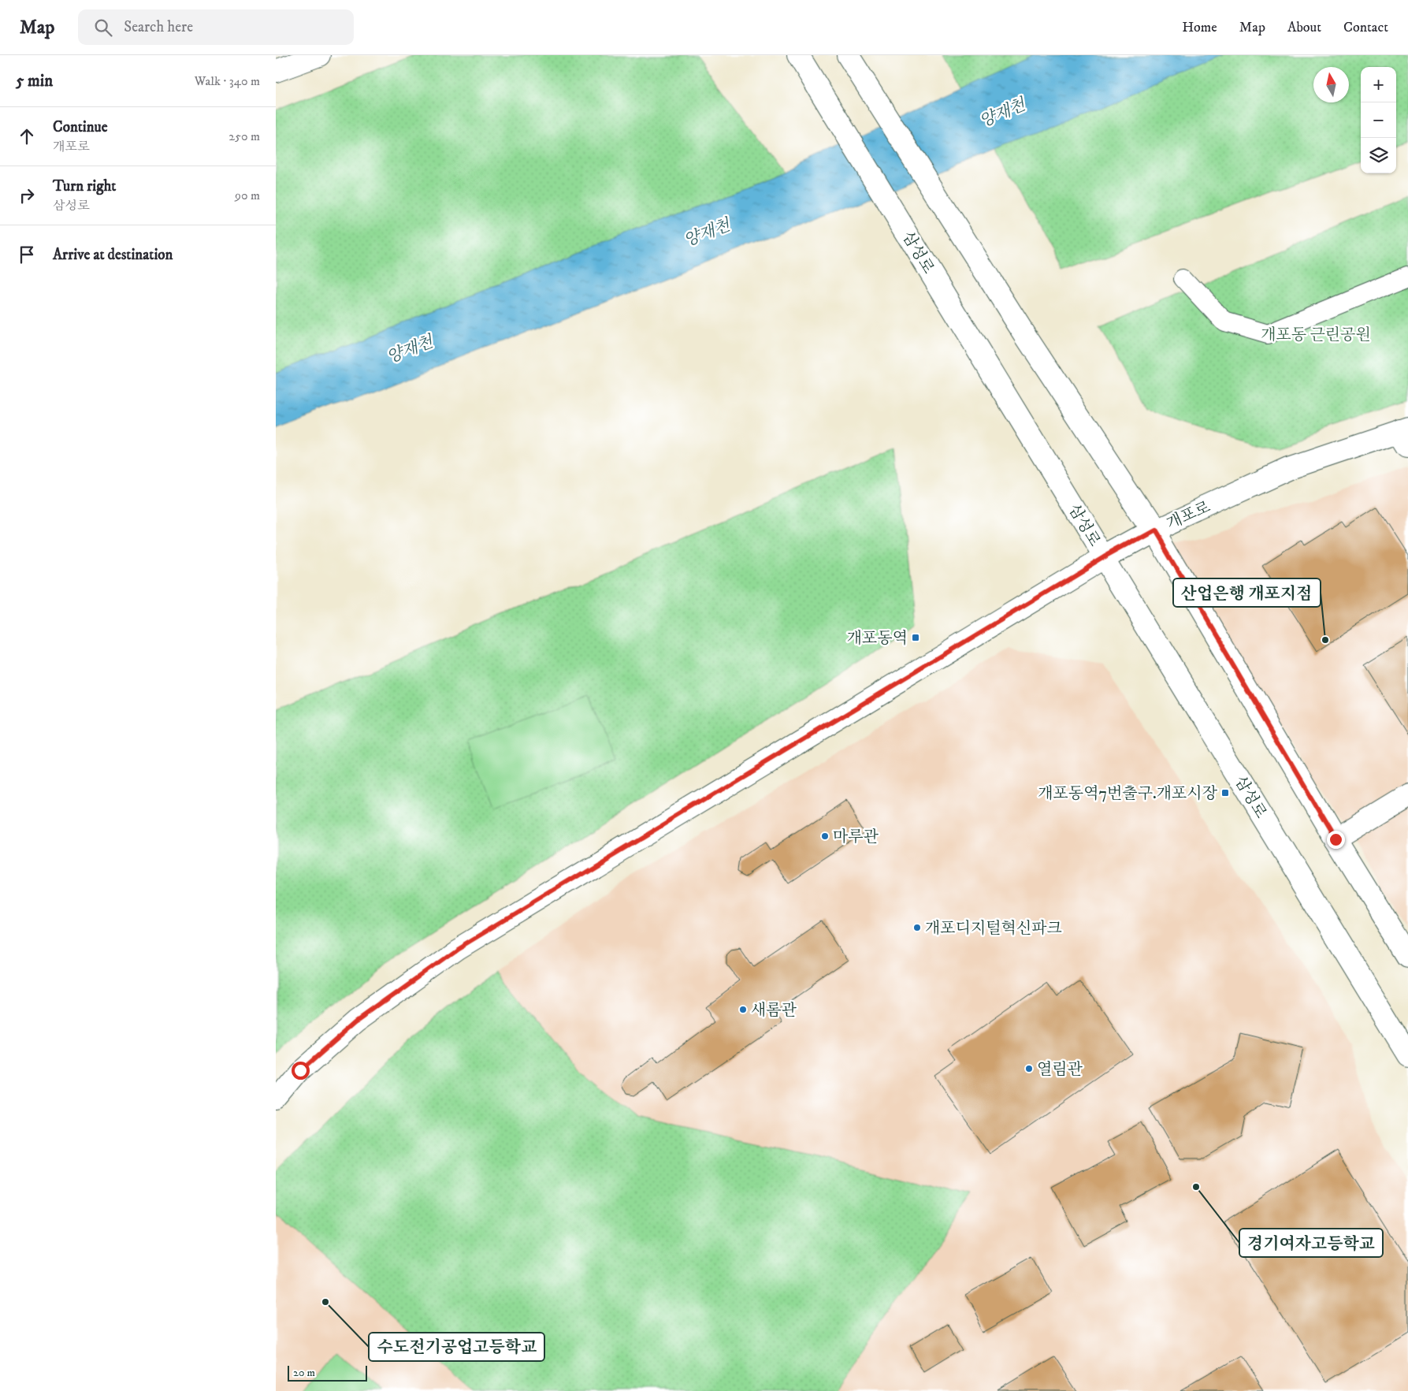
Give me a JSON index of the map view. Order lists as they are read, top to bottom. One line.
{"streets":{"main road":["삼성로","개포로"]},"crossings":[["삼성로","개포로"]],"water":["양재천"],"parks":["개포동 근린공원"],"places":{"transit":["개포동역","개포동역7번출구.개포시장"],"other":["산업은행 개포지점","마루관","개포디지털혁신파크","새롬관","열림관","경기여자고등학교","수도전기공업고등학교"]},"scale_bar":"20 m","north":"top","page":{"header":"Map","search":"Search here","nav":["Home","Map","About","Contact"],"heading":["5 min","Walk · 340 m"],"map_buttons":["+","−"],"list":[["Continue","개포로","250 m"],["Turn right","삼성로","90 m"],"Arrive at destination"],"scale":"20 m"}}
